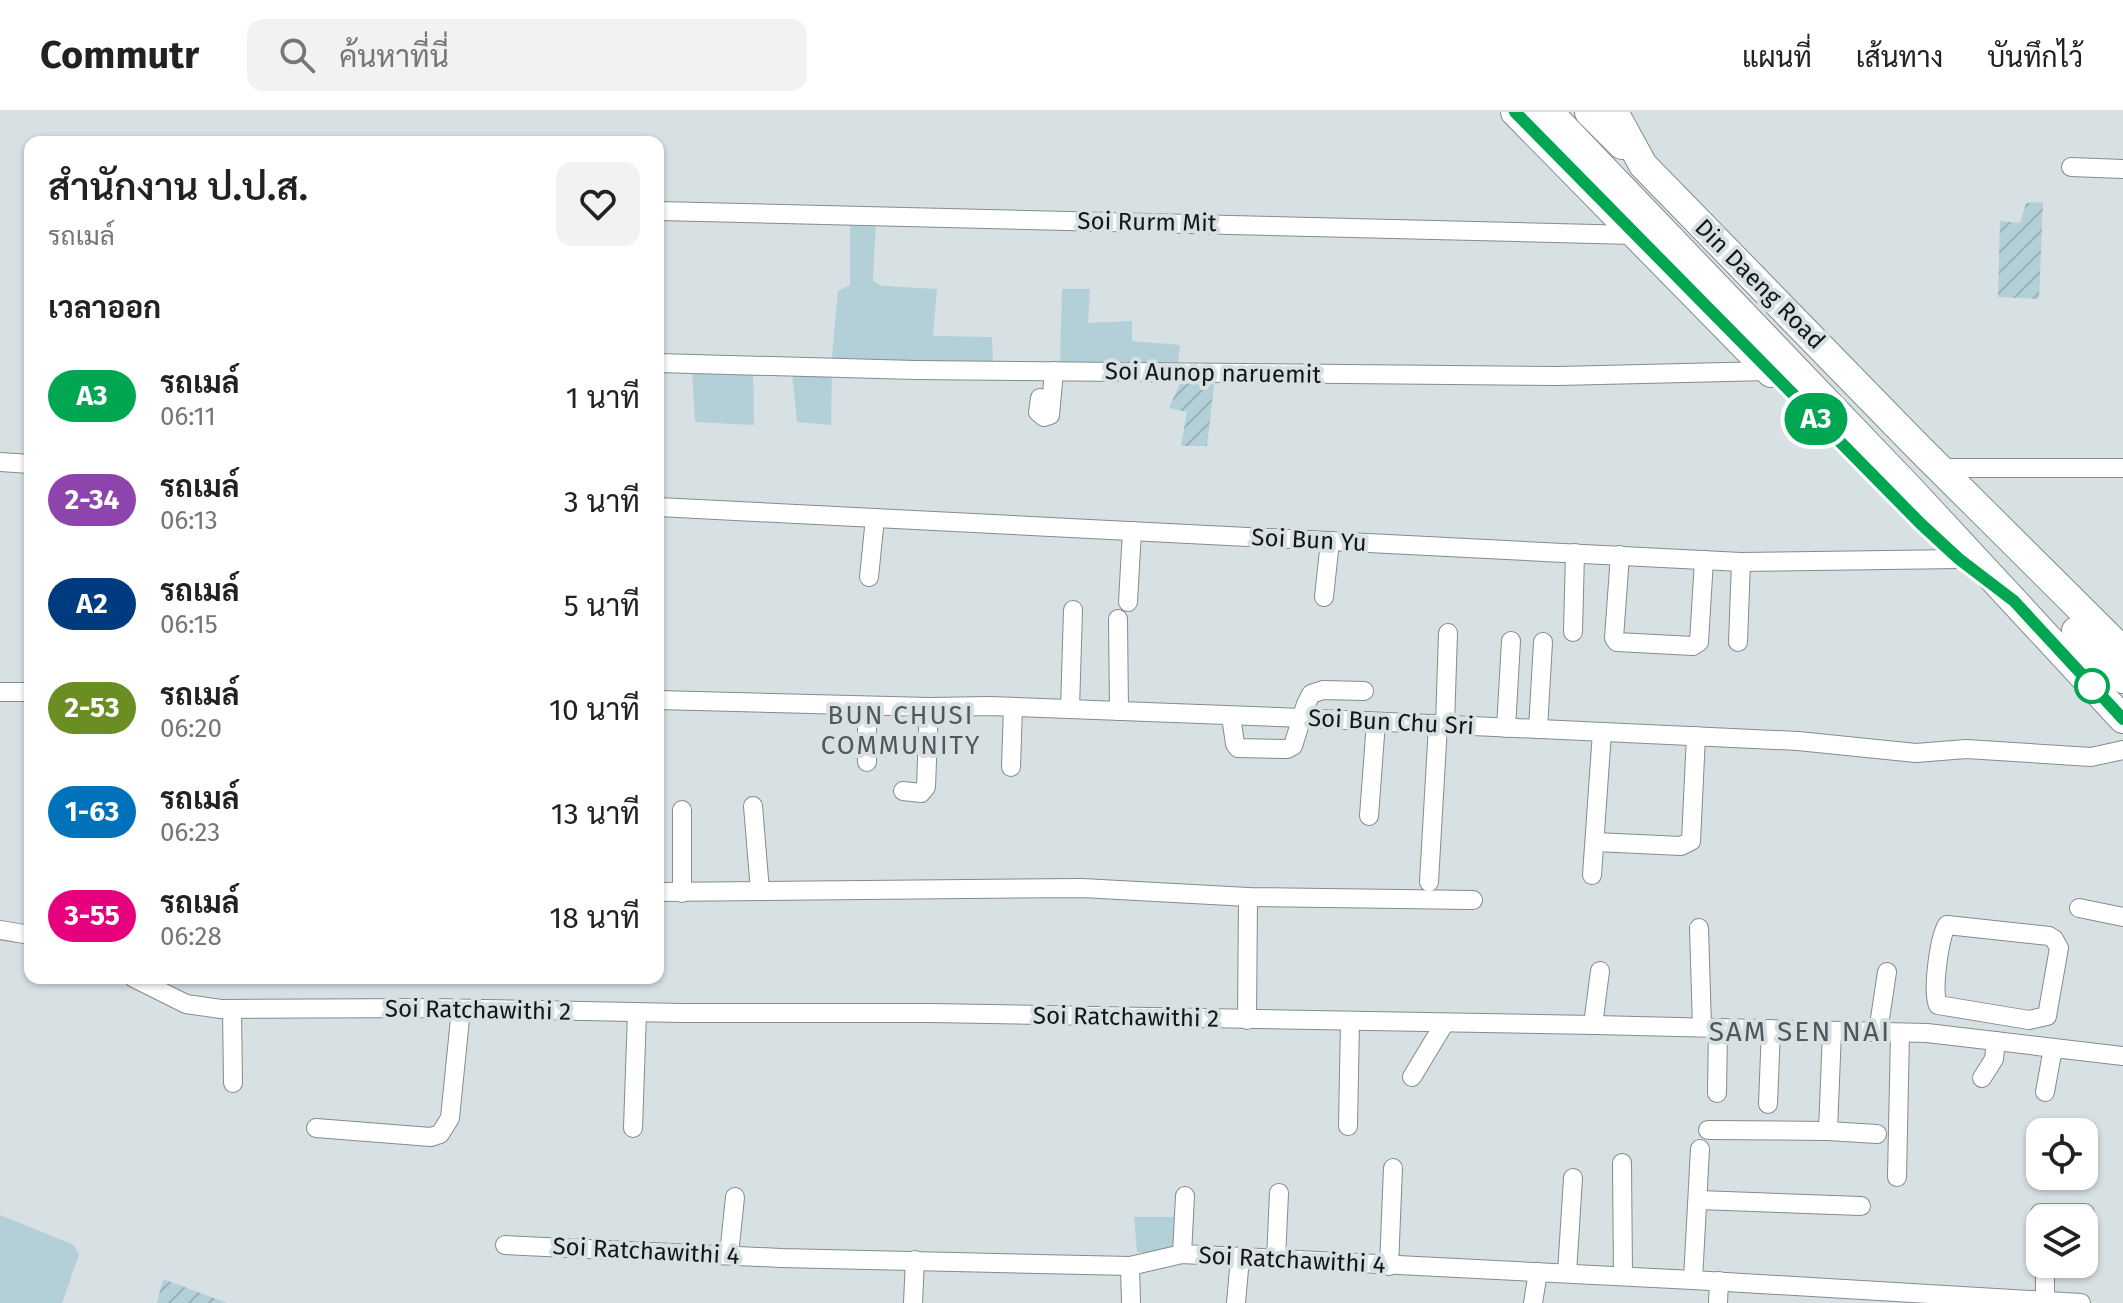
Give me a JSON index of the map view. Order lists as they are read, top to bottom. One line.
{"streets":{"main road":["Din Daeng Road"],"street":["Soi Rurm Mit","Soi Aunop naruemit","Soi Bun Yu","Soi Bun Chu Sri","Soi Ratchawithi 2","Soi Ratchawithi 4"]},"crossings":[["Soi Rurm Mit","Din Daeng Road"],["Din Daeng Road","Soi Aunop naruemit"],["Din Daeng Road","Soi Bun Yu"]],"districts":["BUN CHUSI COMMUNITY","SAM SEN NAI"],"lines":["bus line A3"],"page":{"header":"Commutr","search":"ค้นหาที่นี่","nav":["แผนที่","เส้นทาง","บันทึกไว้"],"on_map":"A3","heading":[["สำนักงาน ป.ป.ส.","รถเมล์"],"เวลาออก"],"list":[{"mark":"A3","name":"รถเมล์","note":"06:11","value":"1 นาที"},{"mark":"2-34","name":"รถเมล์","note":"06:13","value":"3 นาที"},{"mark":"A2","name":"รถเมล์","note":"06:15","value":"5 นาที"},{"mark":"2-53","name":"รถเมล์","note":"06:20","value":"10 นาที"},{"mark":"1-63","name":"รถเมล์","note":"06:23","value":"13 นาที"},{"mark":"3-55","name":"รถเมล์","note":"06:28","value":"18 นาที"}]}}
